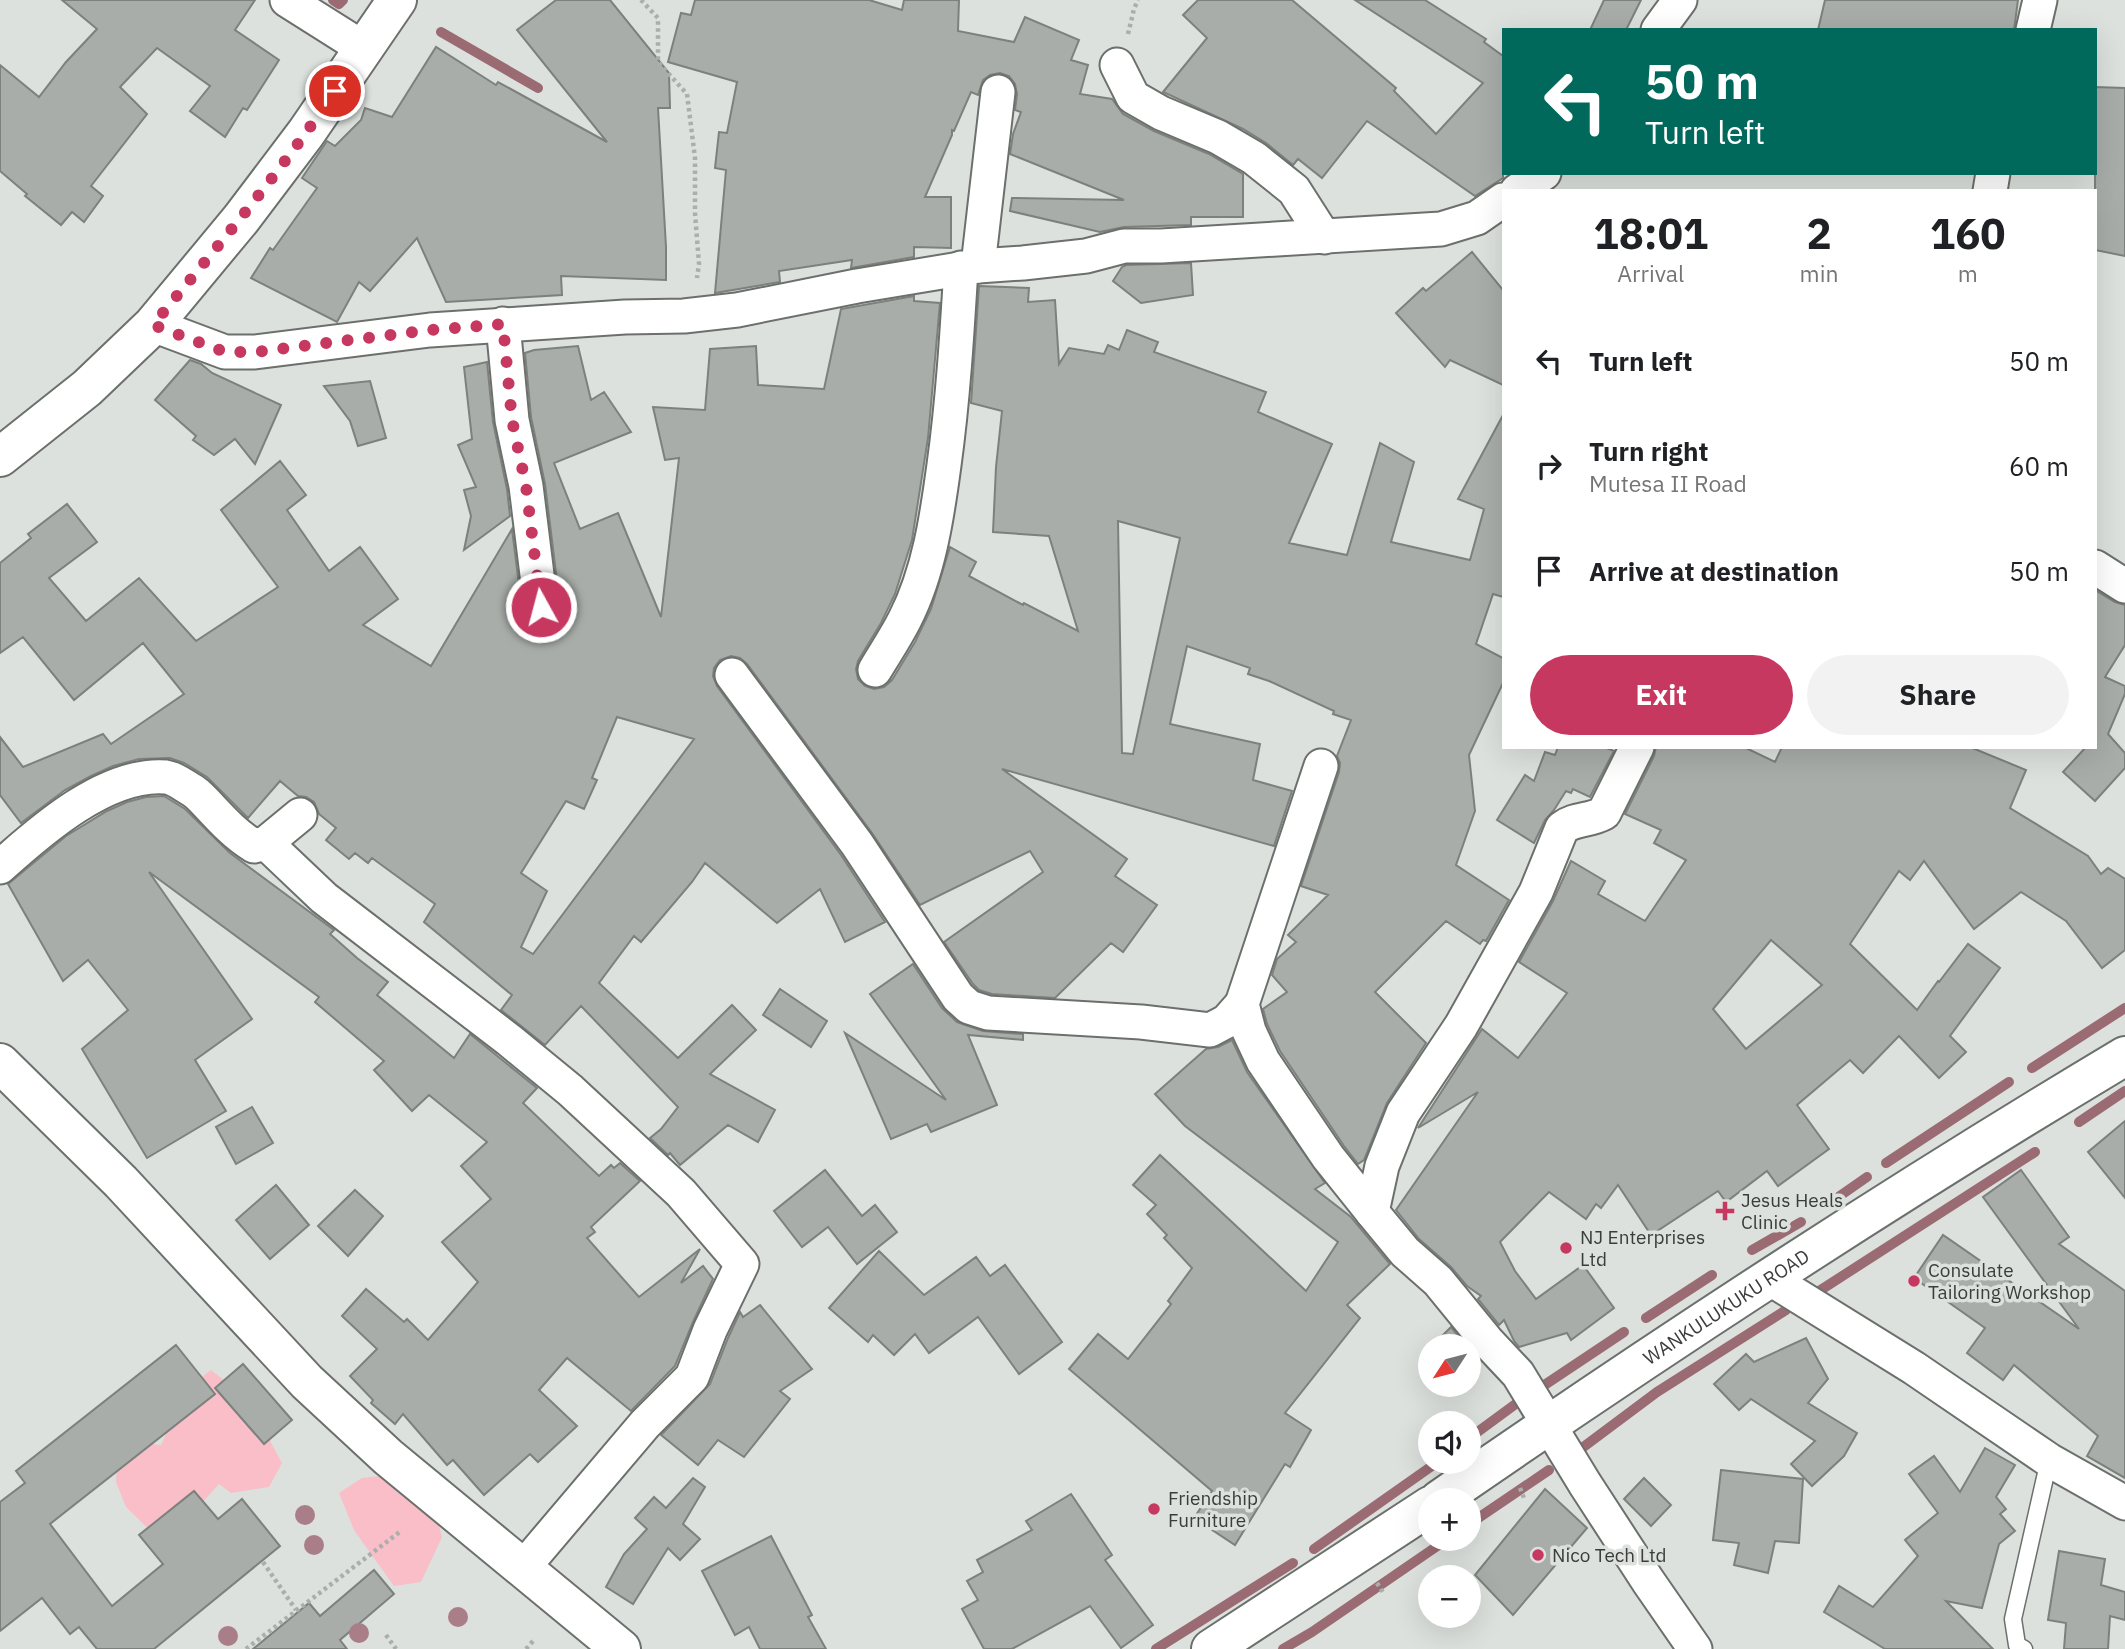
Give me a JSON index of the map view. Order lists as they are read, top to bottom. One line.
{"streets":{"street":["WANKULUKUKU ROAD"]},"places":{"health":["Jesus Heals Clinic"],"other":["NJ Enterprises Ltd","Consulate Tailoring Workshop","Friendship Furniture","Nico Tech Ltd"]},"north":"bottom left","page":{"turn":["50 m","Turn left"],"eta":["18:01","Arrival","2","min","160","m"],"list":[{"name":"Turn left","value":"50 m"},{"name":"Turn right","note":"Mutesa II Road","value":"60 m"},{"name":"Arrive at destination","value":"50 m"}],"buttons":["Exit","Share"],"map_buttons":["+","−"]}}
